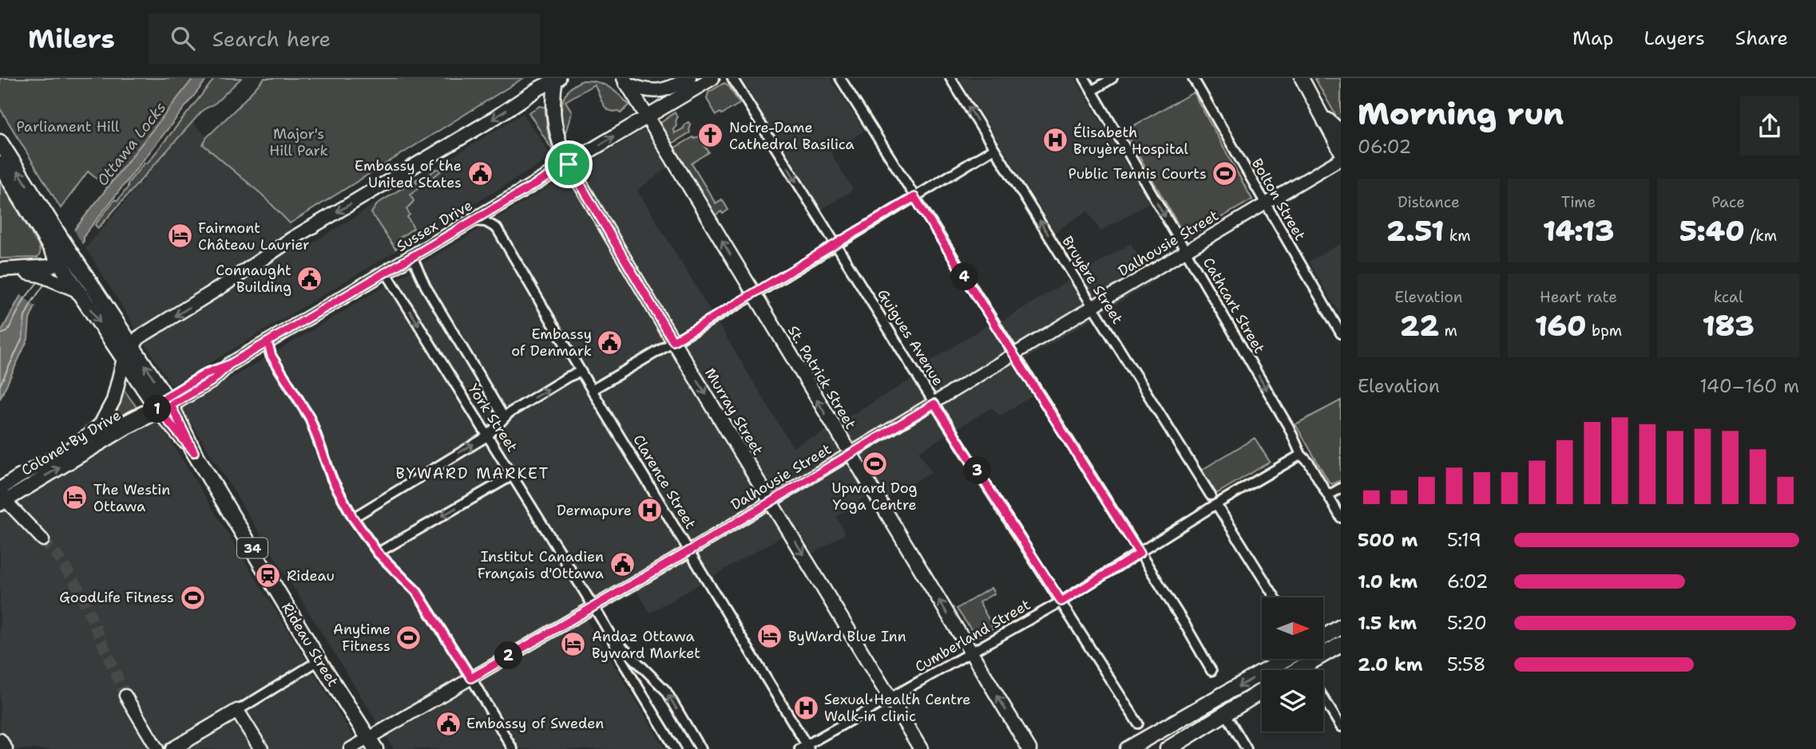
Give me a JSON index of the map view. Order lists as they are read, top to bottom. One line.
{"streets":{"main road":["Sussex Drive","St. Patrick Street","Murray Street","Colonel By Drive","34","Rideau Street"],"street":["Bolton Street","Dalhousie Street","Bruyère Street","Cathcart Street","Guigues Avenue","York Street","Clarence Street","Cumberland Street"]},"crossings":[["Bolton Street","Dalhousie Street"],["Sussex Drive","St. Patrick Street"],["Sussex Drive","Murray Street"],["Sussex Drive","York Street"],["Sussex Drive","Colonel By Drive"],["Sussex Drive","Rideau Street"],["Dalhousie Street","Bruyère Street"],["Dalhousie Street","Cathcart Street"],["Dalhousie Street","Guigues Avenue"],["Dalhousie Street","St. Patrick Street"],["Dalhousie Street","Murray Street"],["Dalhousie Street","York Street"],["Dalhousie Street","Clarence Street"],["Dalhousie Street","Rideau Street"],["Cathcart Street","Cumberland Street"],["Guigues Avenue","Cumberland Street"],["St. Patrick Street","Cumberland Street"],["Murray Street","Cumberland Street"],["Colonel By Drive","Rideau Street"],["Clarence Street","Cumberland Street"],["34","Rideau Street"]],"one_way":["Bruyère Street","Cathcart Street","St. Patrick Street","Murray Street"],"districts":["BYWARD MARKET"],"water":["Ottawa Locks"],"parks":["Parliament Hill","Major's Hill Park"],"places":{"church":["Notre-Dame Cathedral Basilica"],"hospital":["Élisabeth Bruyère Hospital","Dermapure","Sexual Health Centre Walk-in clinic"],"public building":["Embassy of the United States","Connaught Building","Embassy of Denmark","Institut Canadien Français d'Ottawa","Embassy of Sweden"],"sports":["Public Tennis Courts","Upward Dog Yoga Centre","GoodLife Fitness","Anytime Fitness"],"hotel":["Fairmont Château Laurier","The Westin Ottawa","ByWard Blue Inn","Andaz Ottawa Byward Market"],"station":["Rideau"]},"north":"right","page":{"header":"Milers","search":"Search here","nav":["Map","Layers","Share"],"heading":["Morning run","06:02"],"stats":[["Distance","2.51 km"],["Time","14:13"],["Pace","5:40 /km"],["Elevation","22 m"],["Heart rate","160 bpm"],["kcal","183"]],"pins":["4","1","3","2"],"chart":["Elevation","140–160 m"],"list":[{"name":"500 m","note":"5:19"},{"name":"1.0 km","note":"6:02"},{"name":"1.5 km","note":"5:20"},{"name":"2.0 km","note":"5:58"}]}}
